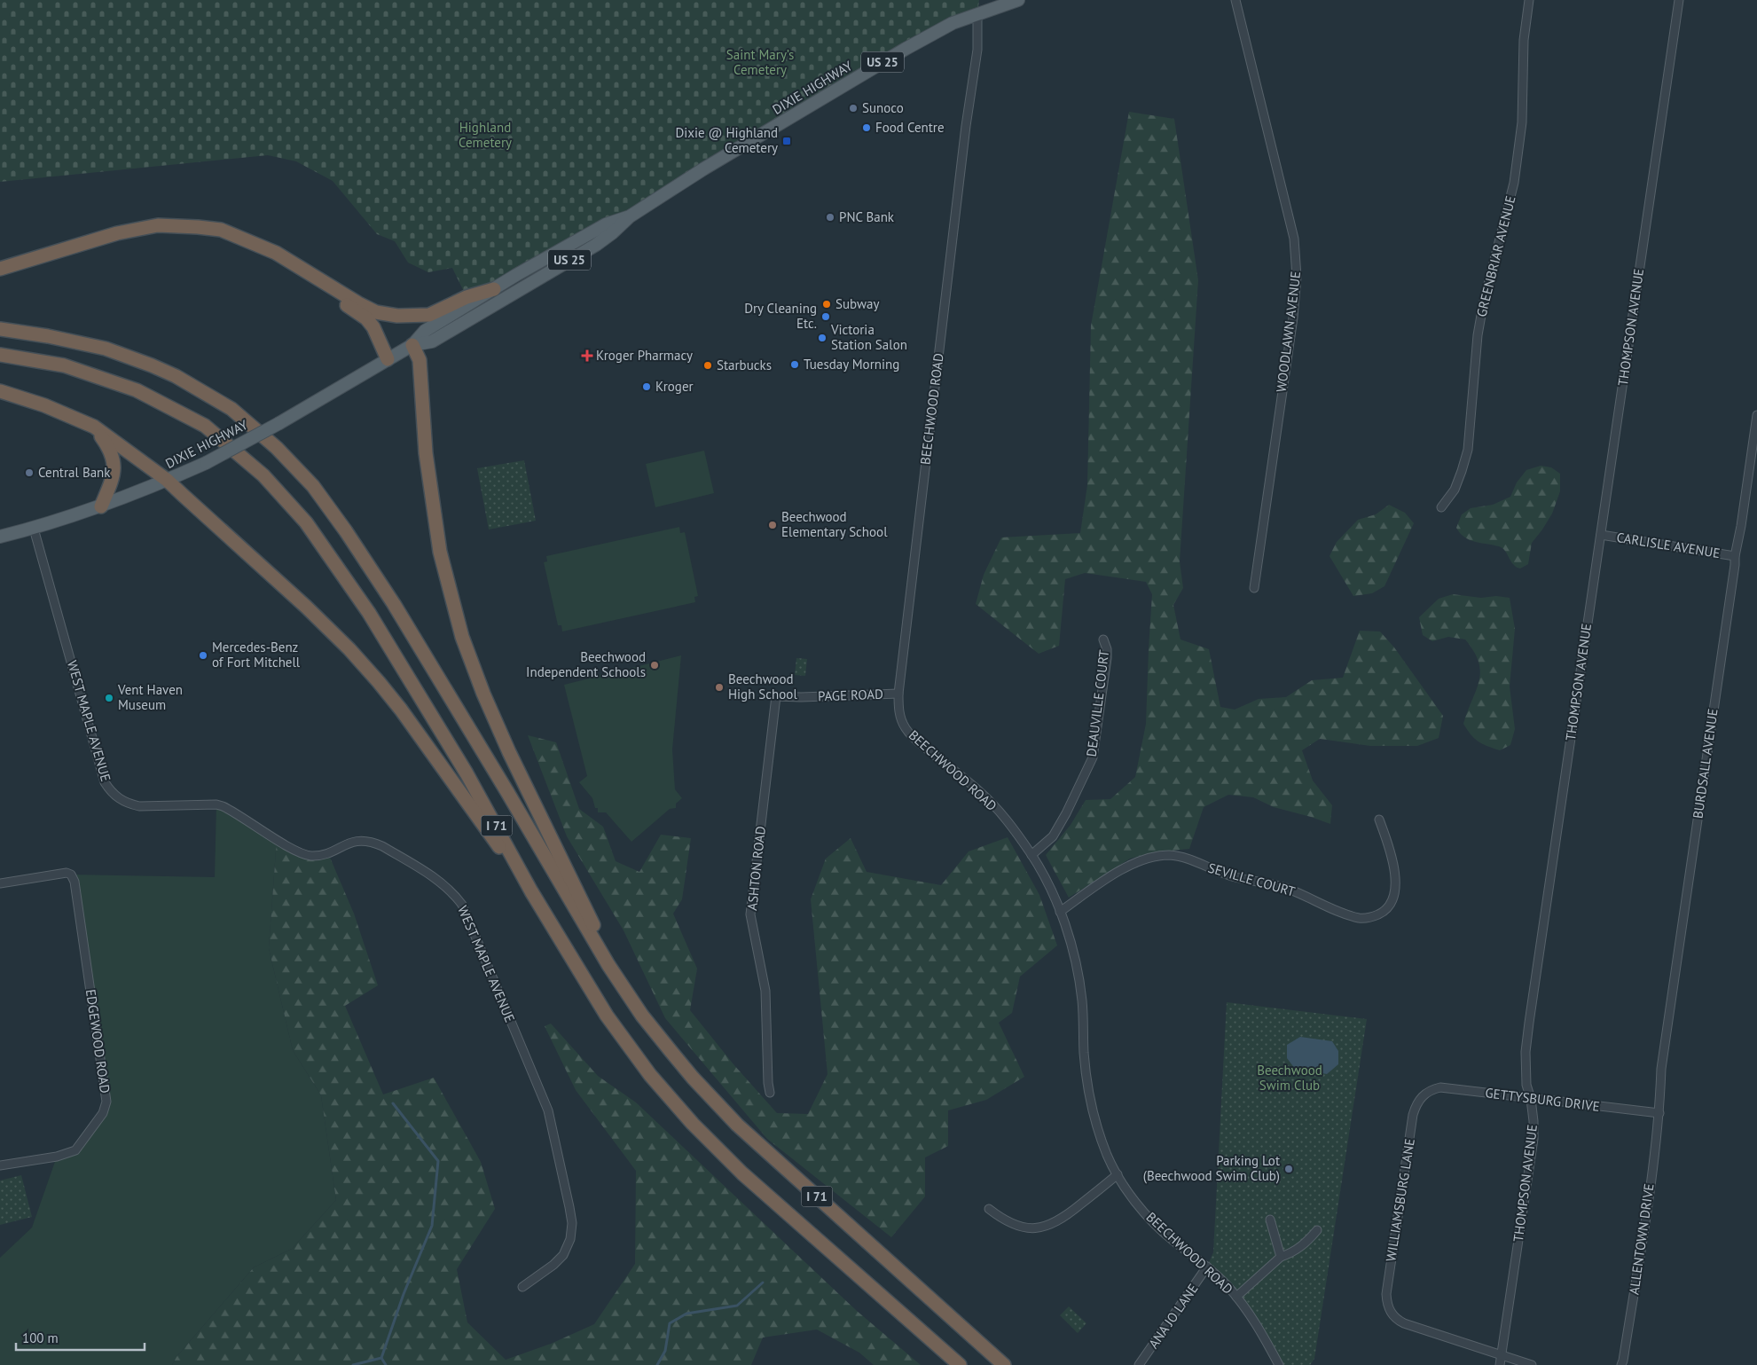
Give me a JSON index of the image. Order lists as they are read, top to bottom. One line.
{"streets":{"highway":["I 71"],"main road":["US 25","DIXIE HIGHWAY"],"street":["GREENBRIAR AVENUE","THOMPSON AVENUE","WOODLAWN AVENUE","BEECHWOOD ROAD","CARLISLE AVENUE","PAGE ROAD","DEAUVILLE COURT","WEST MAPLE AVENUE","BURDSALL AVENUE","ASHTON ROAD","SEVILLE COURT","EDGEWOOD ROAD","GETTYSBURG DRIVE","WILLIAMSBURG LANE","ALLENTOWN DRIVE","ANA JO LANE"]},"crossings":[["DIXIE HIGHWAY","BEECHWOOD ROAD"],["DIXIE HIGHWAY","WEST MAPLE AVENUE"],["THOMPSON AVENUE","CARLISLE AVENUE"],["THOMPSON AVENUE","GETTYSBURG DRIVE"],["THOMPSON AVENUE","WILLIAMSBURG LANE"],["BEECHWOOD ROAD","PAGE ROAD"],["BEECHWOOD ROAD","DEAUVILLE COURT"],["BEECHWOOD ROAD","SEVILLE COURT"],["BEECHWOOD ROAD","ANA JO LANE"],["CARLISLE AVENUE","BURDSALL AVENUE"],["PAGE ROAD","ASHTON ROAD"],["BURDSALL AVENUE","GETTYSBURG DRIVE"],["BURDSALL AVENUE","ALLENTOWN DRIVE"],["GETTYSBURG DRIVE","WILLIAMSBURG LANE"],["GETTYSBURG DRIVE","ALLENTOWN DRIVE"]],"parks":["Saint Mary’s Cemetery","Highland Cemetery","Beechwood Swim Club"],"places":{"other":["Sunoco","Food Centre","PNC Bank","Subway","Dry Cleaning Etc.","Victoria Station Salon","Tuesday Morning","Starbucks","Kroger","Central Bank","Beechwood Elementary School","Mercedes-Benz of Fort Mitchell","Beechwood Independent Schools","Beechwood High School","Vent Haven Museum","Parking Lot (Beechwood Swim Club)"],"transit":["Dixie @ Highland Cemetery"],"health":["Kroger Pharmacy"]},"scale_bar":"100 m"}
